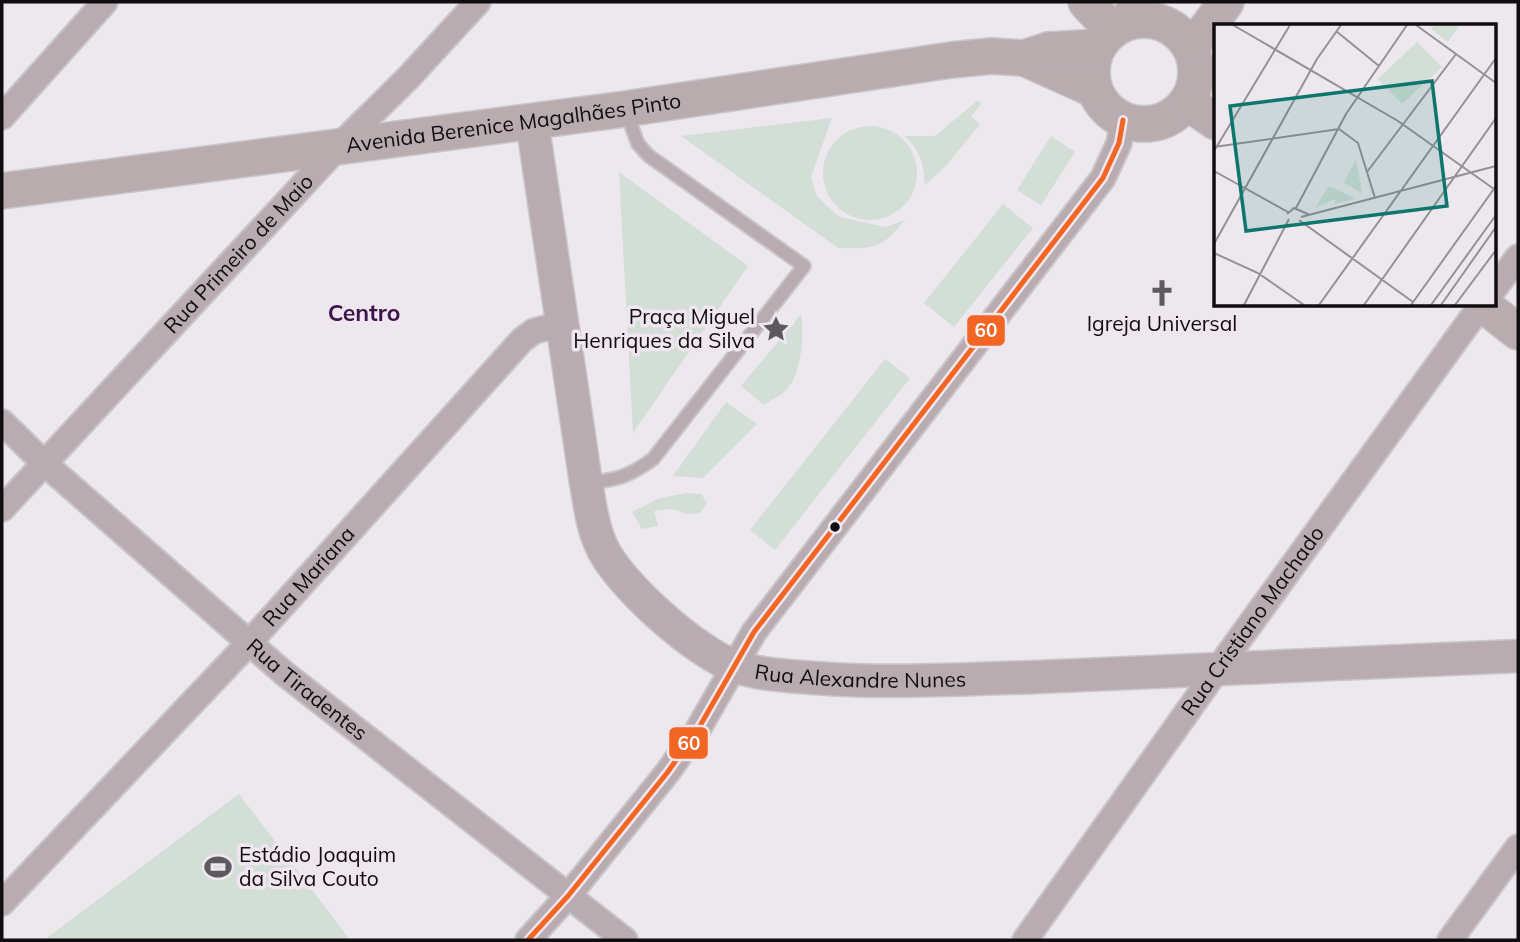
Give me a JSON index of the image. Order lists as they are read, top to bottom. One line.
{"streets":{"main road":["Avenida Berenice Magalhães Pinto"],"street":["Rua Primeiro de Maio","Rua Mariana","Rua Cristiano Machado","Rua Alexandre Nunes","Rua Tiradentes"]},"crossings":[["Avenida Berenice Magalhães Pinto","Rua Primeiro de Maio"],["Avenida Berenice Magalhães Pinto","Rua Alexandre Nunes"],["Rua Primeiro de Maio","Rua Tiradentes"],["Rua Mariana","Rua Alexandre Nunes"],["Rua Mariana","Rua Tiradentes"],["Rua Cristiano Machado","Rua Alexandre Nunes"]],"districts":["Centro"],"places":{"church":["Igreja Universal"],"place":["Praça Miguel Henriques da Silva"],"sports":["Estádio Joaquim da Silva Couto"]},"lines":["transit line 60"]}
